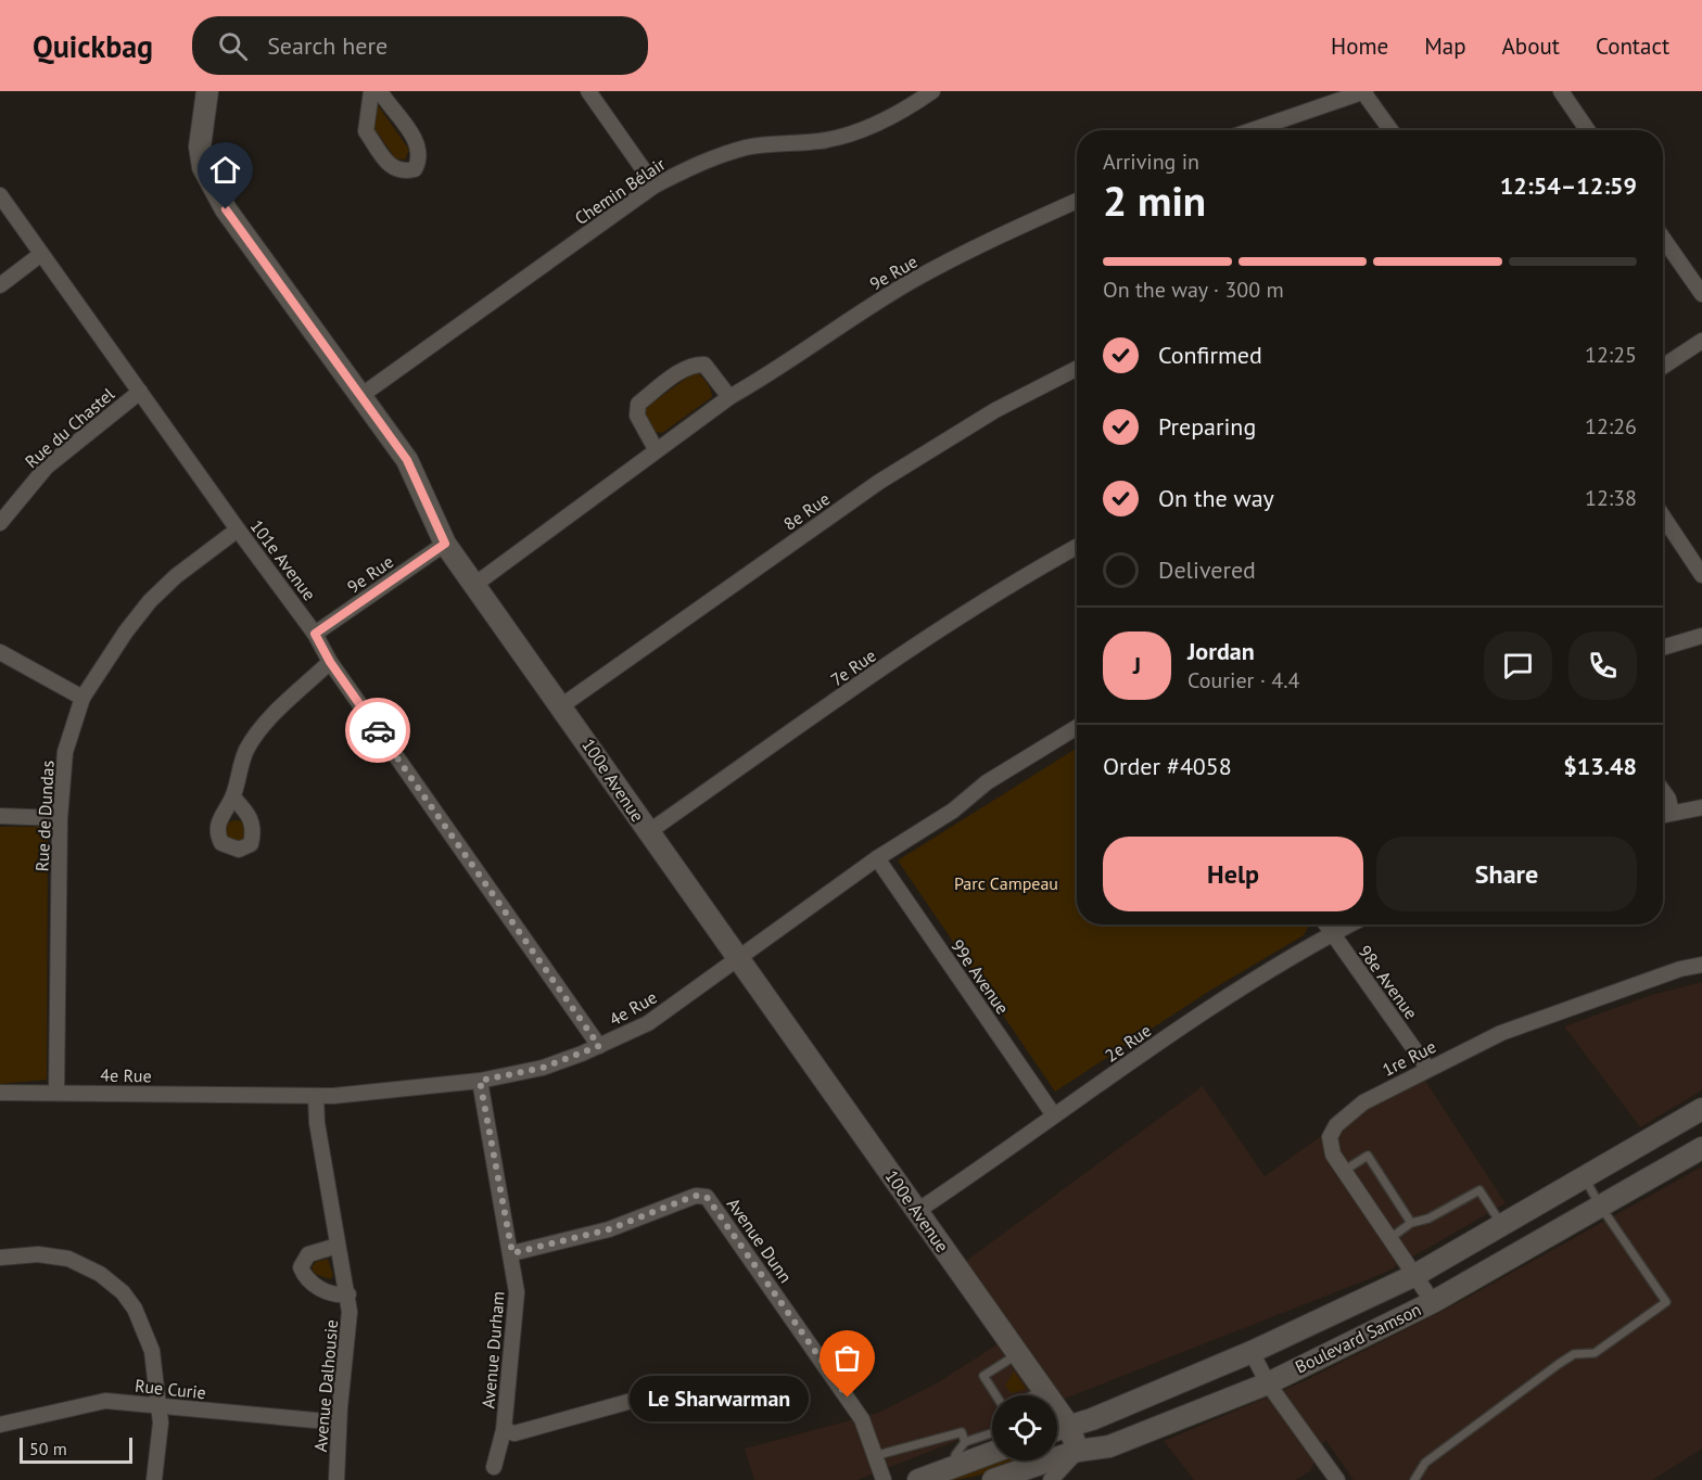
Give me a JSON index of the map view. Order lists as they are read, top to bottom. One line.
{"streets":{"street":["Chemin Bélair","9e Rue","Rue du Chastel","8e Rue","101e Avenue","7e Rue","100e Avenue","Rue de Dundas","99e Avenue","98e Avenue","4e Rue","2e Rue","1re Rue","Avenue Dunn","Boulevard Samson","Avenue Durham","Avenue Dalhousie","Rue Curie"]},"crossings":[["Chemin Bélair","100e Avenue"],["9e Rue","101e Avenue"],["9e Rue","100e Avenue"],["Rue du Chastel","101e Avenue"],["8e Rue","100e Avenue"],["101e Avenue","Rue de Dundas"],["101e Avenue","4e Rue"],["7e Rue","100e Avenue"],["100e Avenue","4e Rue"],["100e Avenue","2e Rue"],["100e Avenue","Boulevard Samson"],["Rue de Dundas","4e Rue"],["99e Avenue","4e Rue"],["99e Avenue","2e Rue"],["98e Avenue","2e Rue"],["98e Avenue","1re Rue"],["4e Rue","Avenue Durham"],["4e Rue","Avenue Dalhousie"],["1re Rue","Boulevard Samson"],["Avenue Dunn","Avenue Durham"],["Avenue Dalhousie","Rue Curie"]],"parks":["Parc Campeau"],"places":["Le Sharwarman"],"scale_bar":"50 m","page":{"header":"Quickbag","search":"Search here","nav":["Home","Map","About","Contact"],"heading":["2 min","Arriving in","12:54–12:59"],"panel":["Jordan","Courier · 4.4","Order #4058","$13.48"],"bar":"On the way · 300 m","list":[["Confirmed","12:25"],["Preparing","12:26"],["On the way","12:38"],"Delivered"],"round":"J","buttons":["Help","Share"],"bubble":"Le Sharwarman","scale":"50 m"}}
